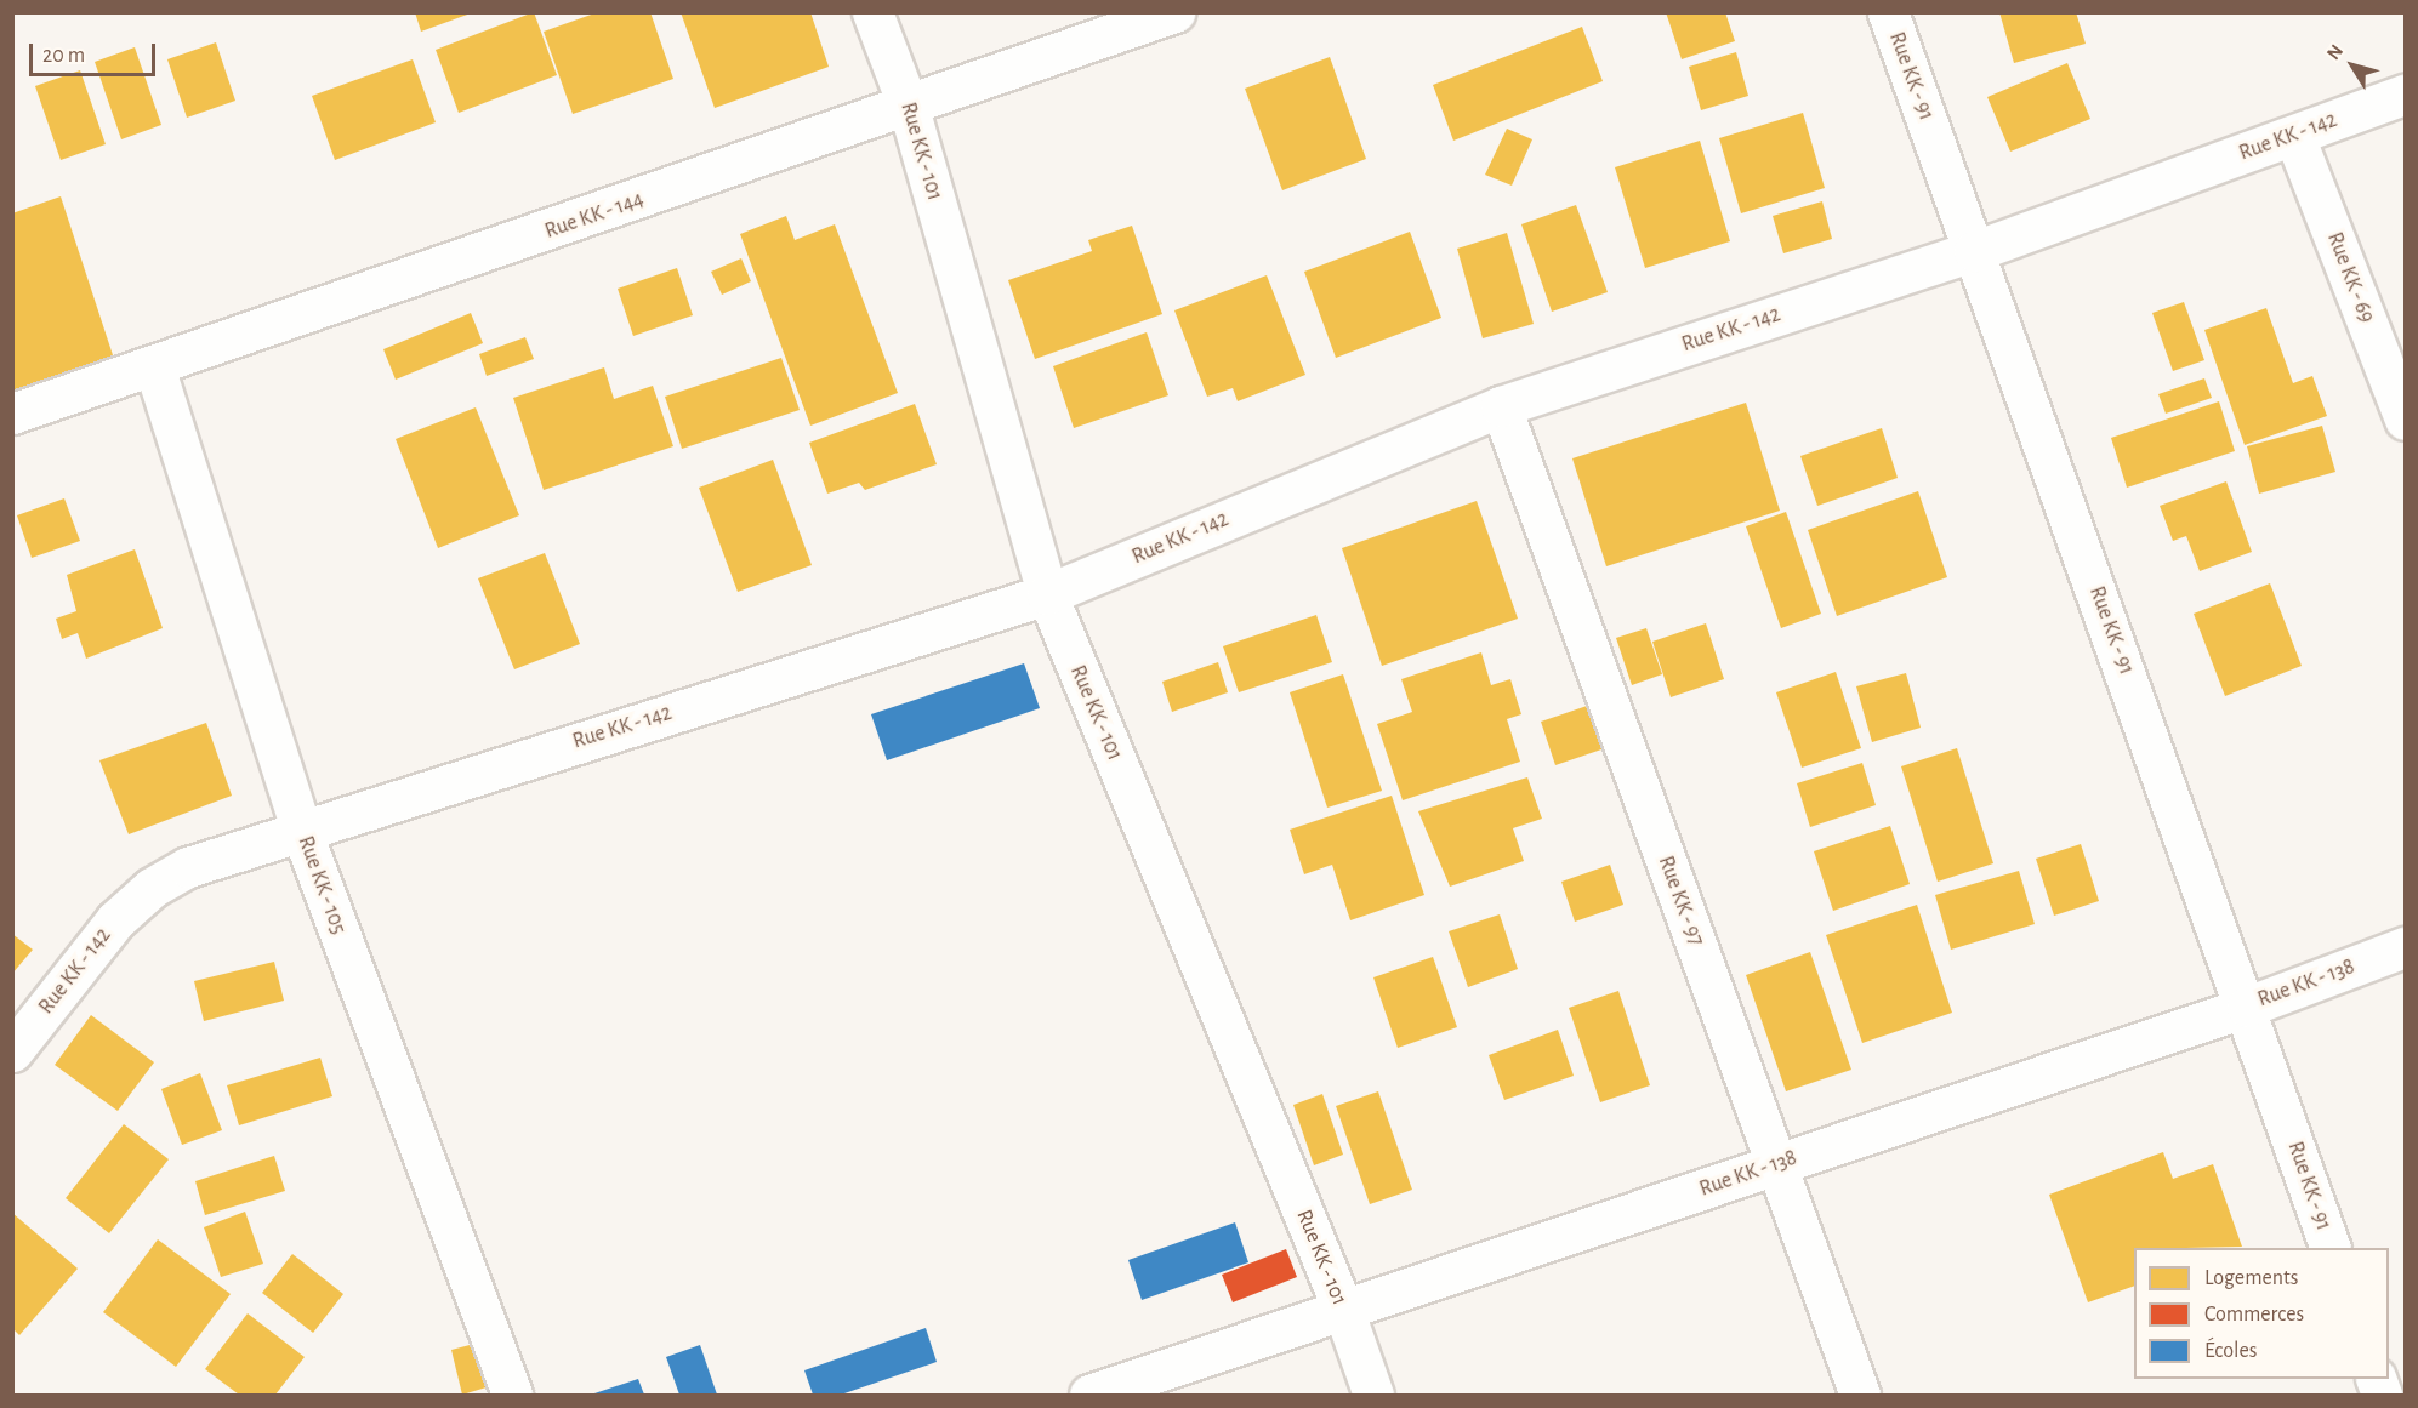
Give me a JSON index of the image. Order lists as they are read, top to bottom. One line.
{"streets":{"street":["Rue KK - 91","Rue KK - 142","Rue KK - 101","Rue KK - 144","Rue KK - 69","Rue KK - 105","Rue KK - 97","Rue KK - 138"]},"crossings":[["Rue KK - 91","Rue KK - 142"],["Rue KK - 91","Rue KK - 138"],["Rue KK - 142","Rue KK - 101"],["Rue KK - 142","Rue KK - 69"],["Rue KK - 142","Rue KK - 105"],["Rue KK - 142","Rue KK - 97"],["Rue KK - 101","Rue KK - 144"],["Rue KK - 101","Rue KK - 138"],["Rue KK - 144","Rue KK - 105"],["Rue KK - 97","Rue KK - 138"]],"legend":["Logements","Commerces","Écoles"],"scale_bar":"20 m","north":"top left"}
